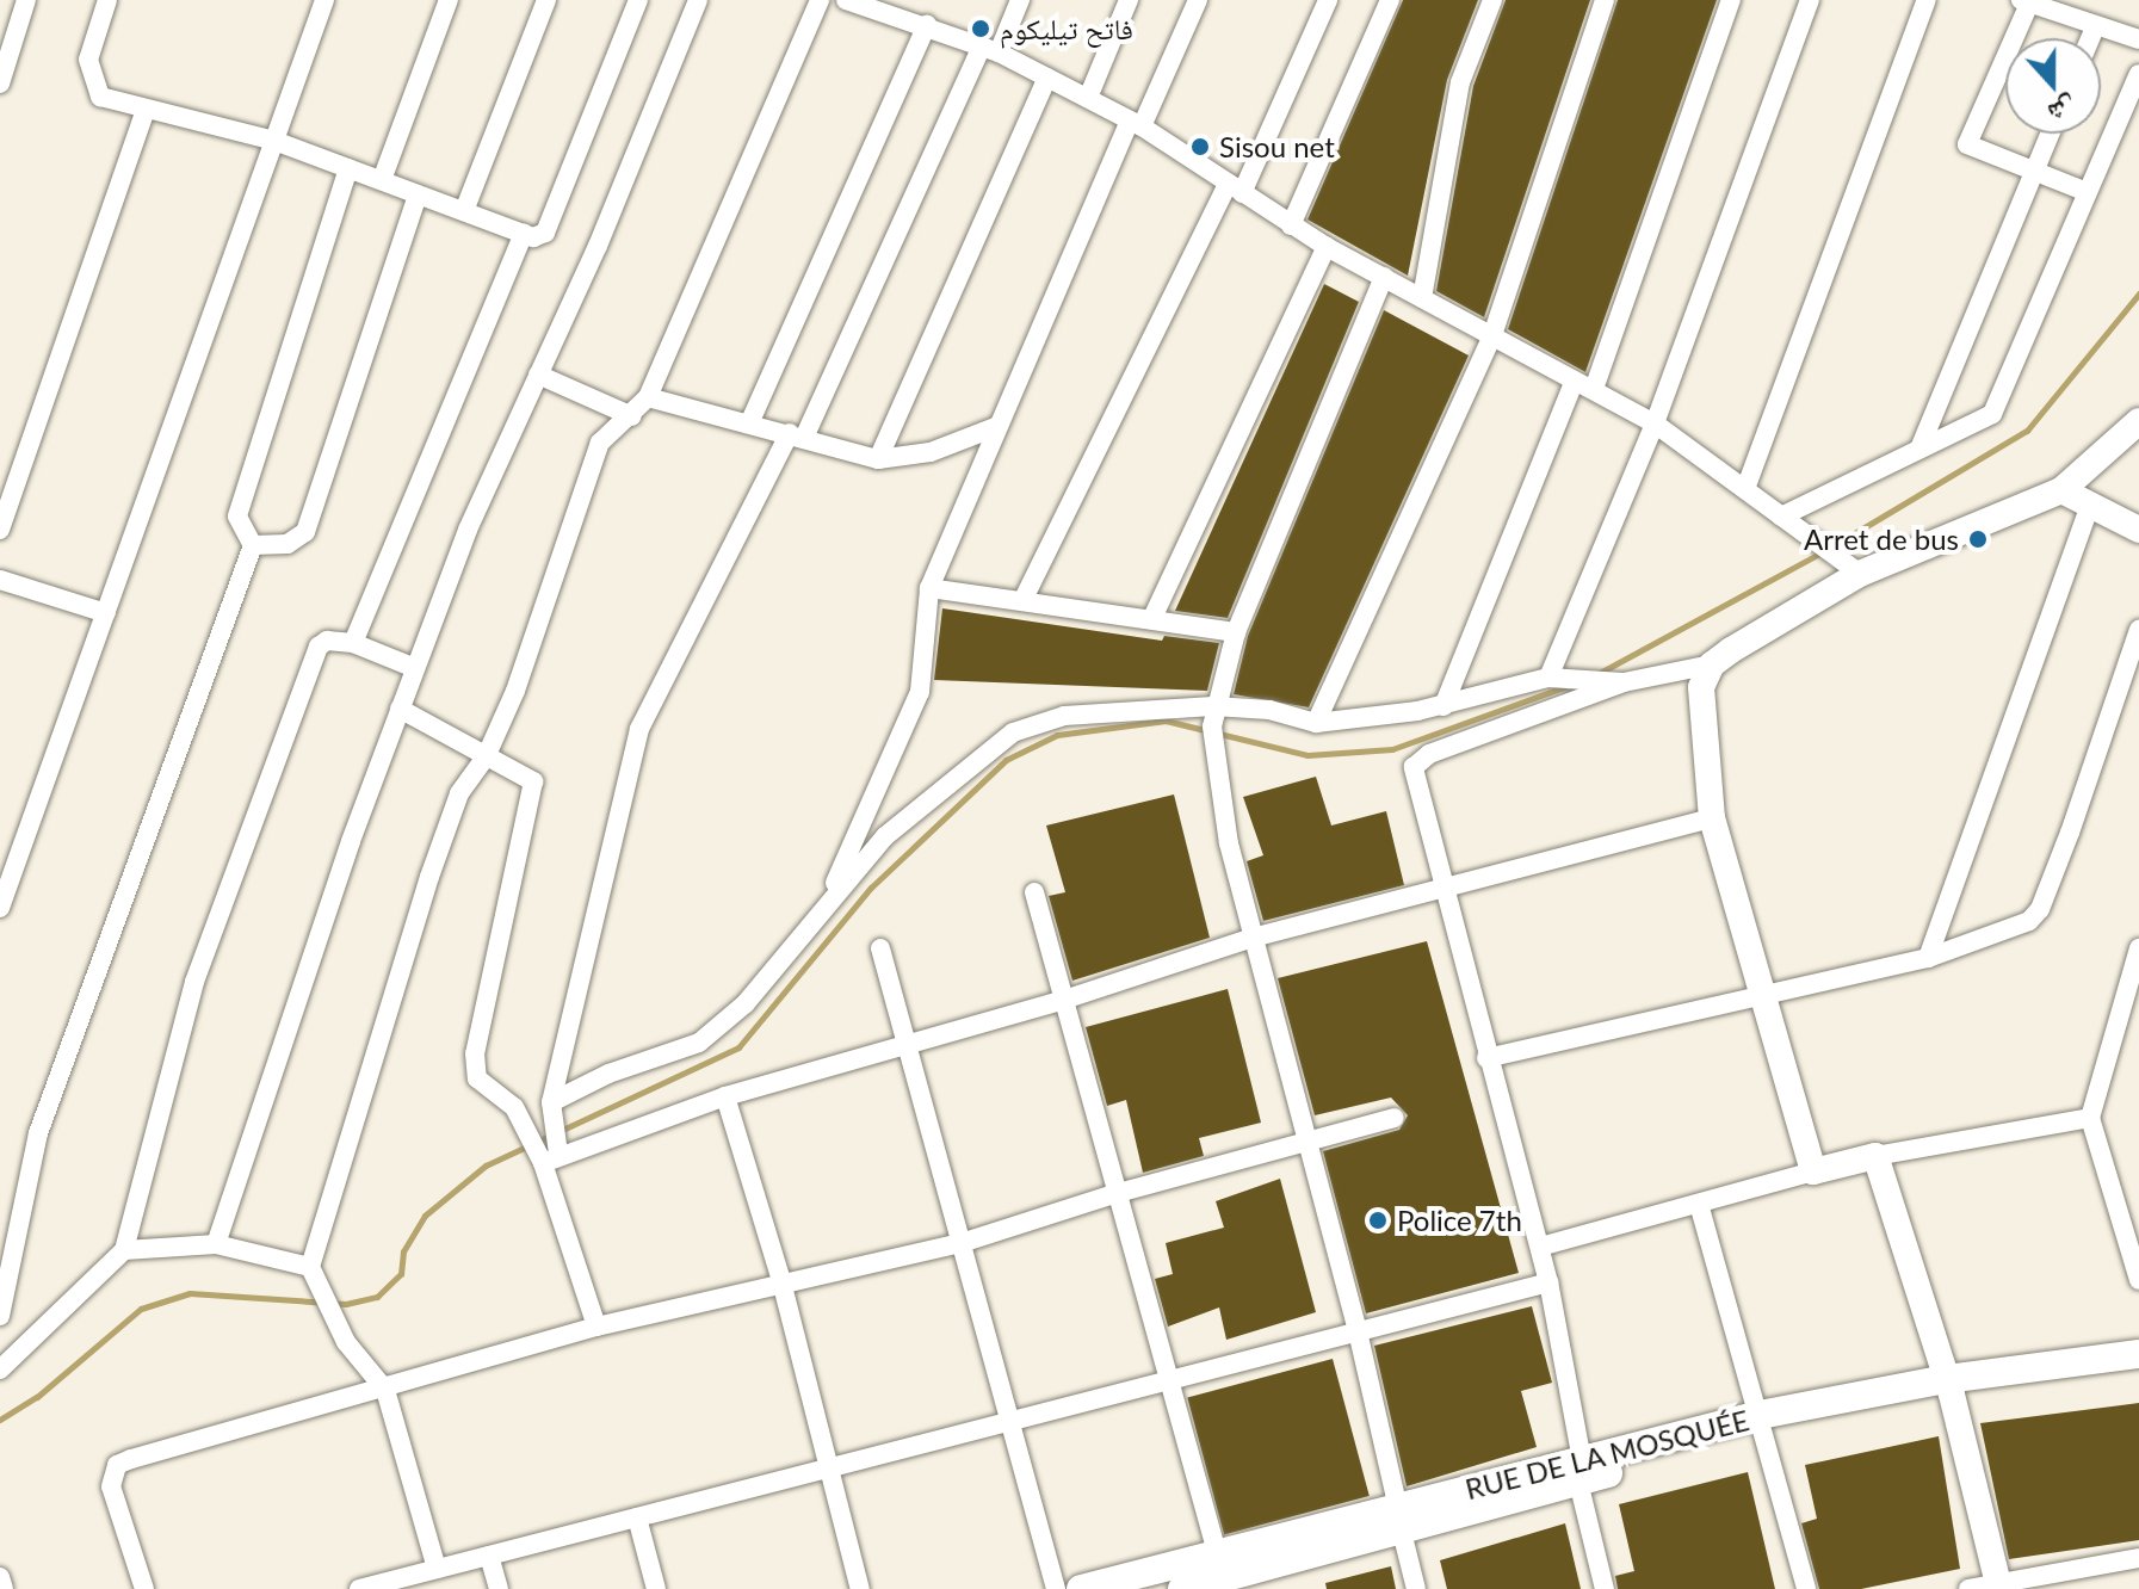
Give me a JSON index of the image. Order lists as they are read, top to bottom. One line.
{"streets":{"main road":["RUE DE LA MOSQUÉE"]},"places":["فاتح تيليكوم","Sisou net","Arret de bus","Police 7th"],"north":"bottom"}
